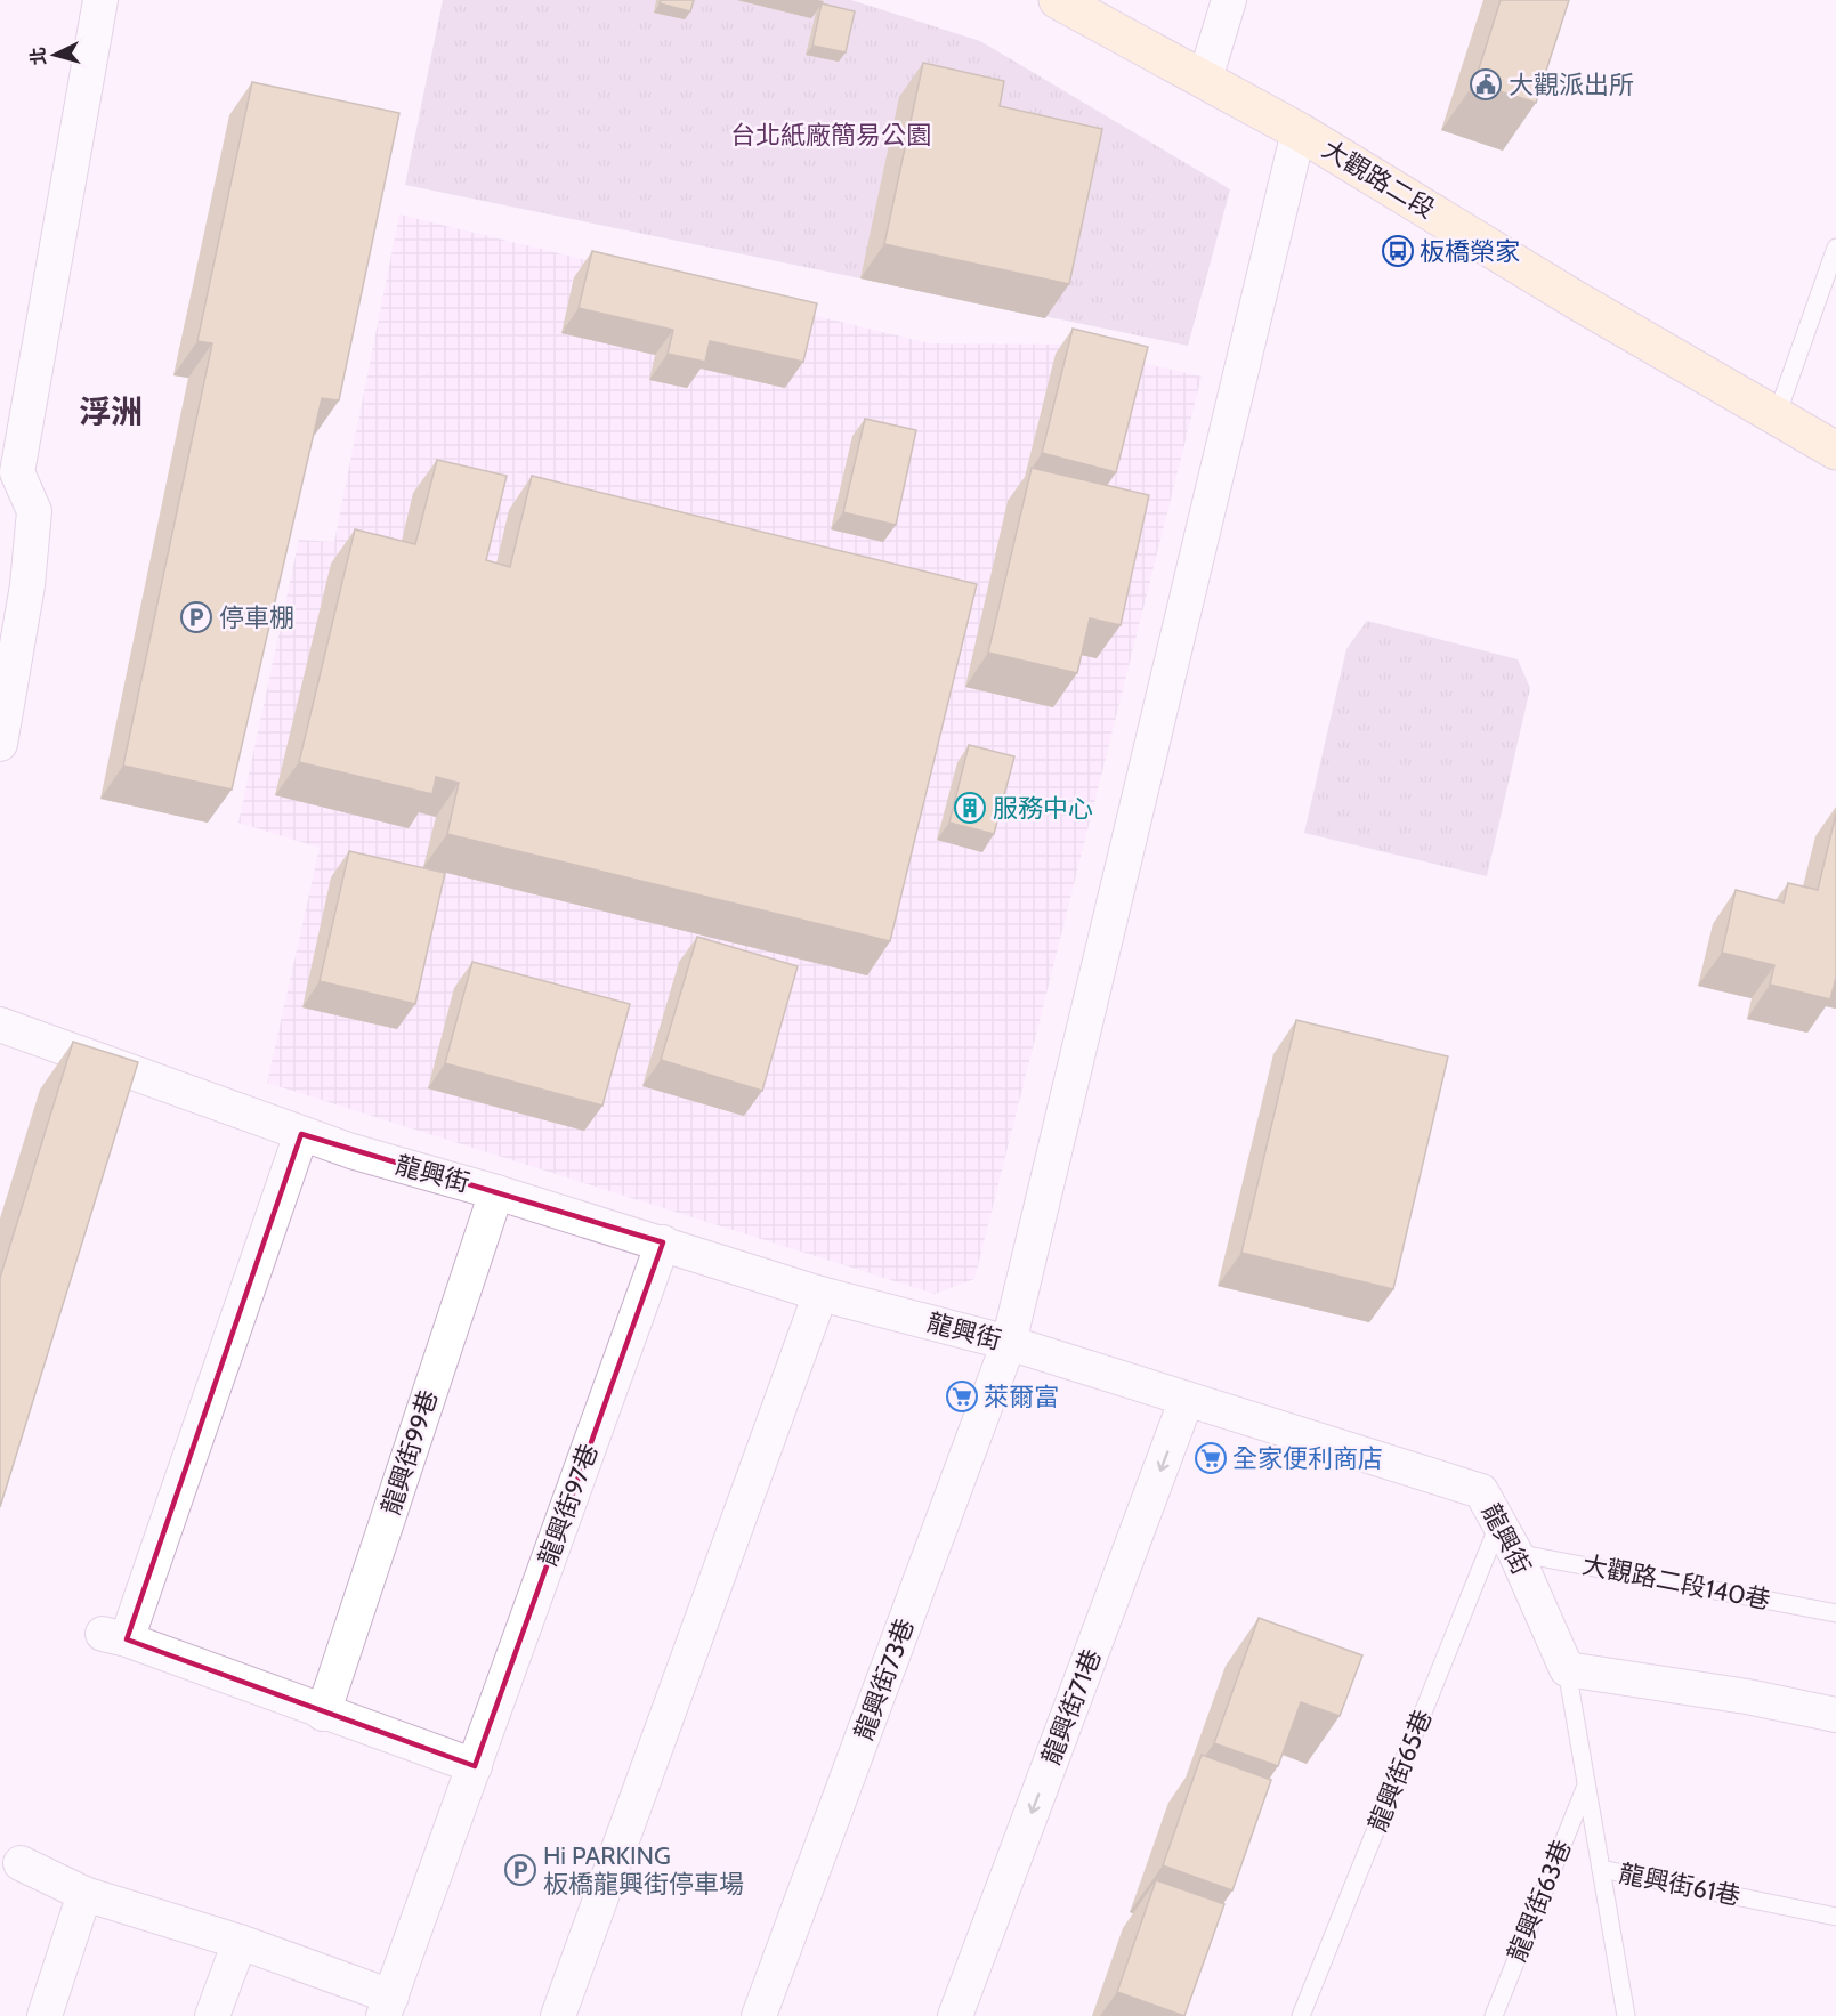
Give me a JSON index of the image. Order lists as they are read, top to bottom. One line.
{"streets":{"main road":["大觀路二段"],"street":["龍興街","龍興街99巷","龍興街97巷","龍興街73巷","龍興街71巷"],"lane":["大觀路二段140巷","龍興街65巷","龍興街61巷","龍興街63巷"]},"crossings":[["大觀路二段","龍興街73巷"],["龍興街","龍興街99巷"],["龍興街","龍興街97巷"],["龍興街","大觀路二段140巷"],["龍興街","龍興街73巷"],["龍興街","龍興街71巷"],["龍興街","龍興街65巷"],["龍興街","龍興街61巷"],["大觀路二段140巷","龍興街65巷"],["龍興街61巷","龍興街63巷"]],"one_way":["龍興街71巷"],"districts":["浮洲"],"parks":["台北紙廠簡易公園"],"places":{"public building":["大觀派出所"],"bus stop":["板橋榮家"],"parking":["停車棚","Hi PARKING 板橋龍興街停車場"],"building":["服務中心"],"supermarket":["萊爾富","全家便利商店"]},"north":"left"}
